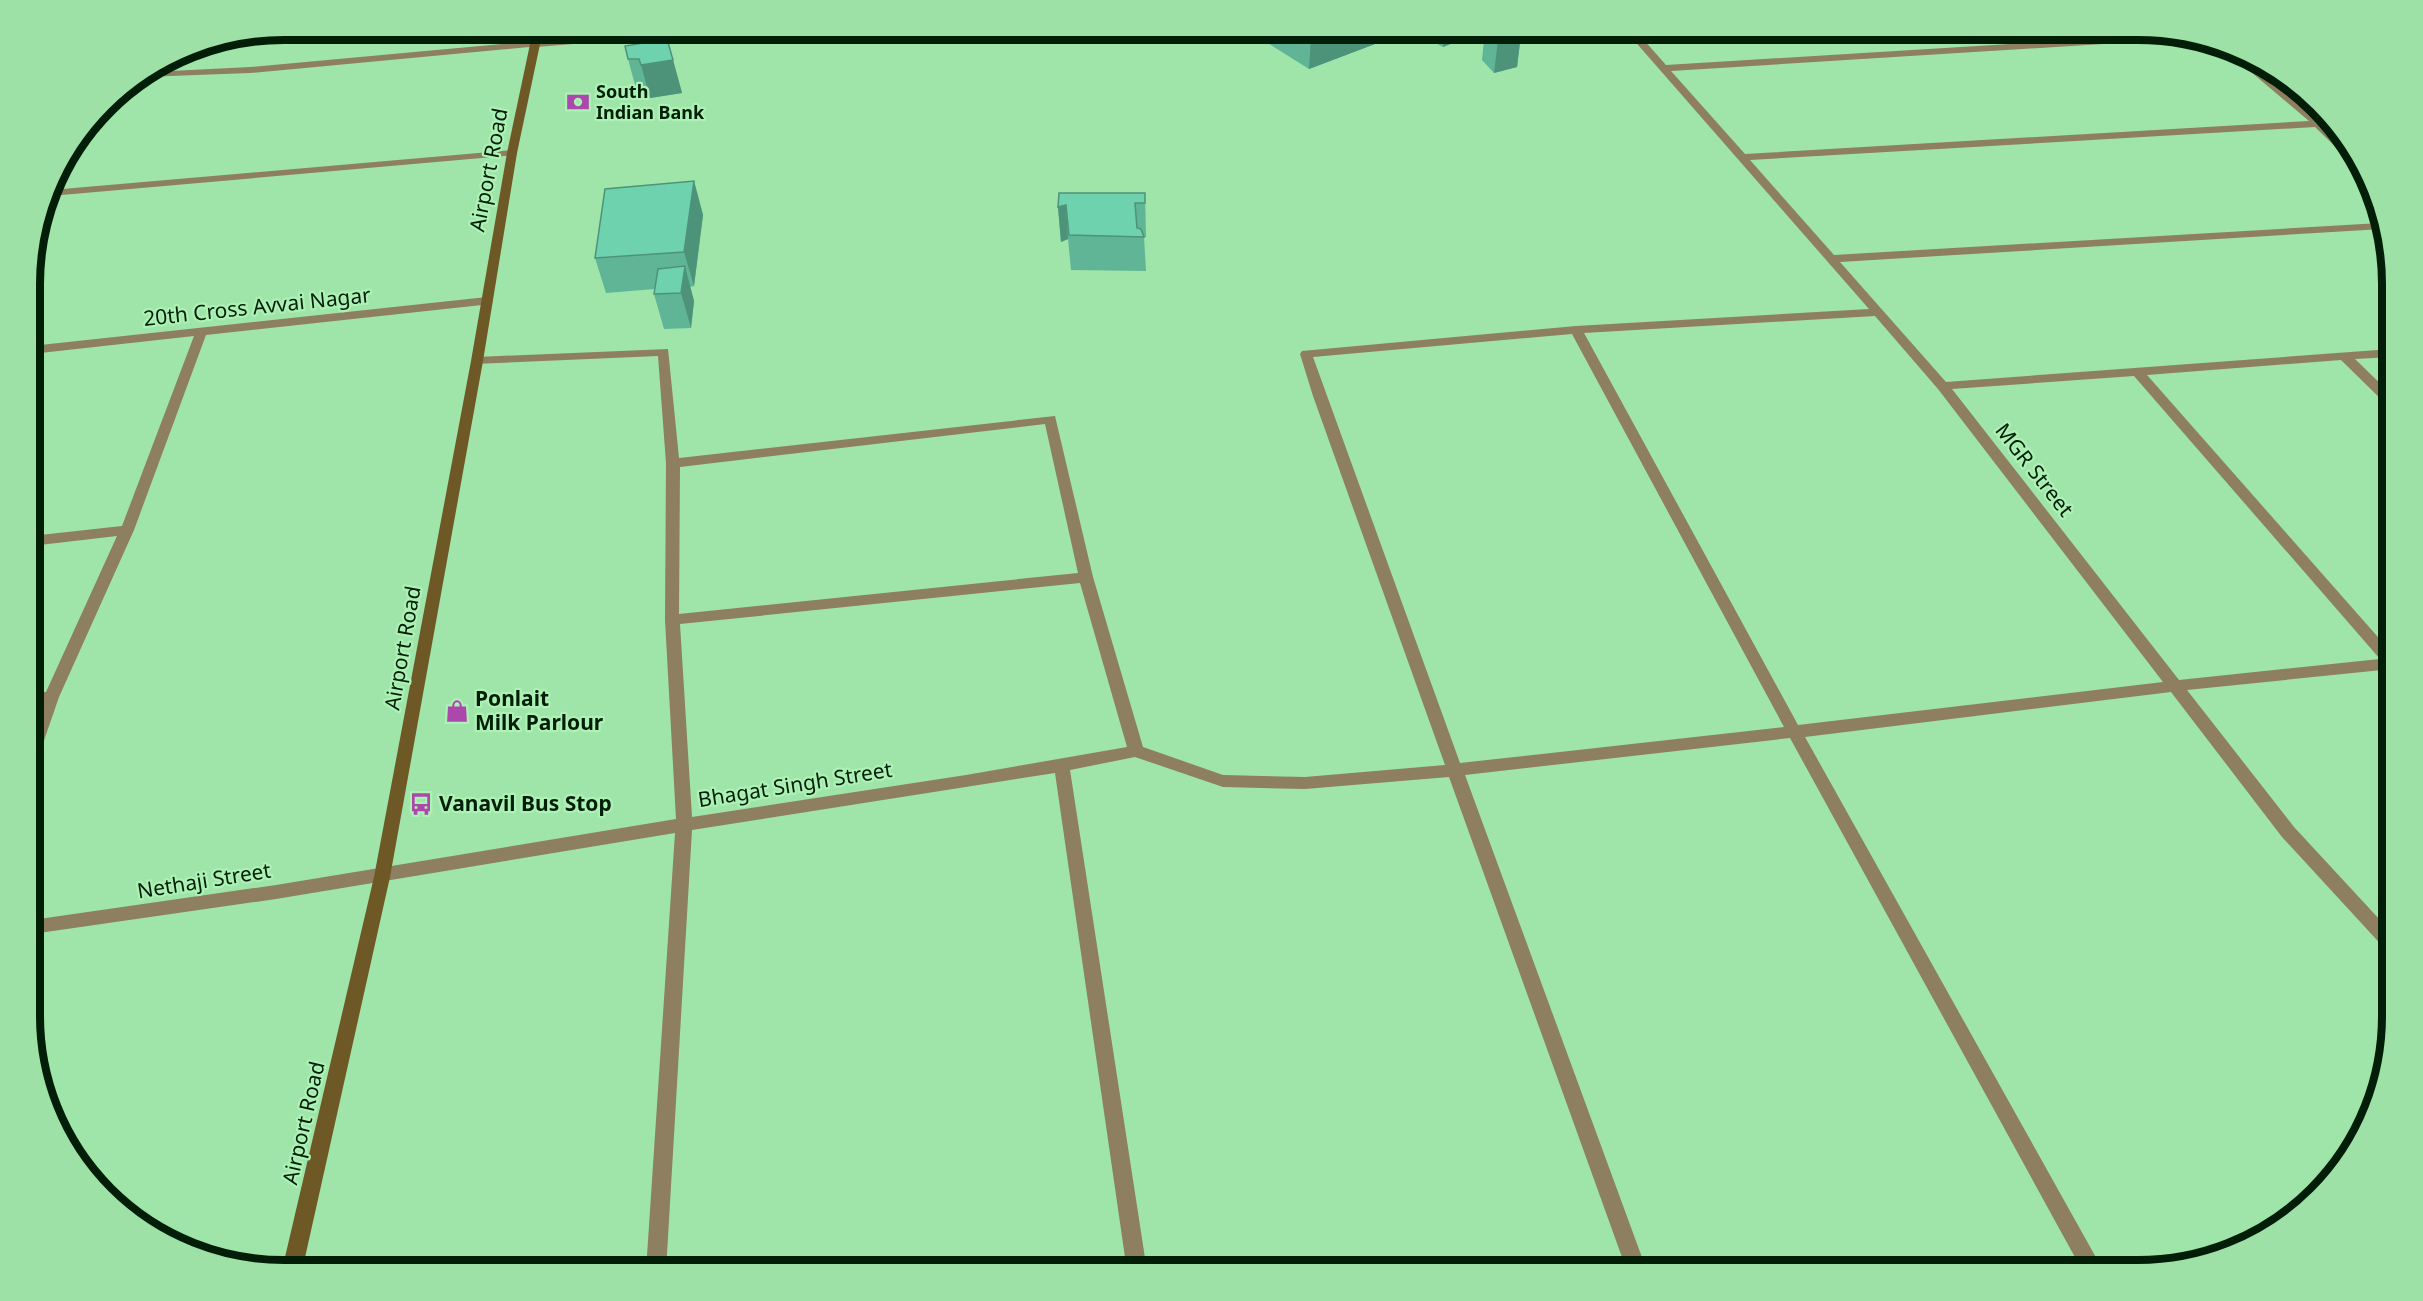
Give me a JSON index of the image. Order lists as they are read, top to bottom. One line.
{"streets":{"street":["Airport Road","20th Cross Avvai Nagar","MGR Street","Bhagat Singh Street","Nethaji Street"]},"crossings":[["Airport Road","20th Cross Avvai Nagar"],["Airport Road","Bhagat Singh Street"],["Airport Road","Nethaji Street"],["Bhagat Singh Street","Nethaji Street"]],"places":{"bank":["South Indian Bank"],"shop":["Ponlait Milk Parlour"],"bus stop":["Vanavil Bus Stop"]}}
